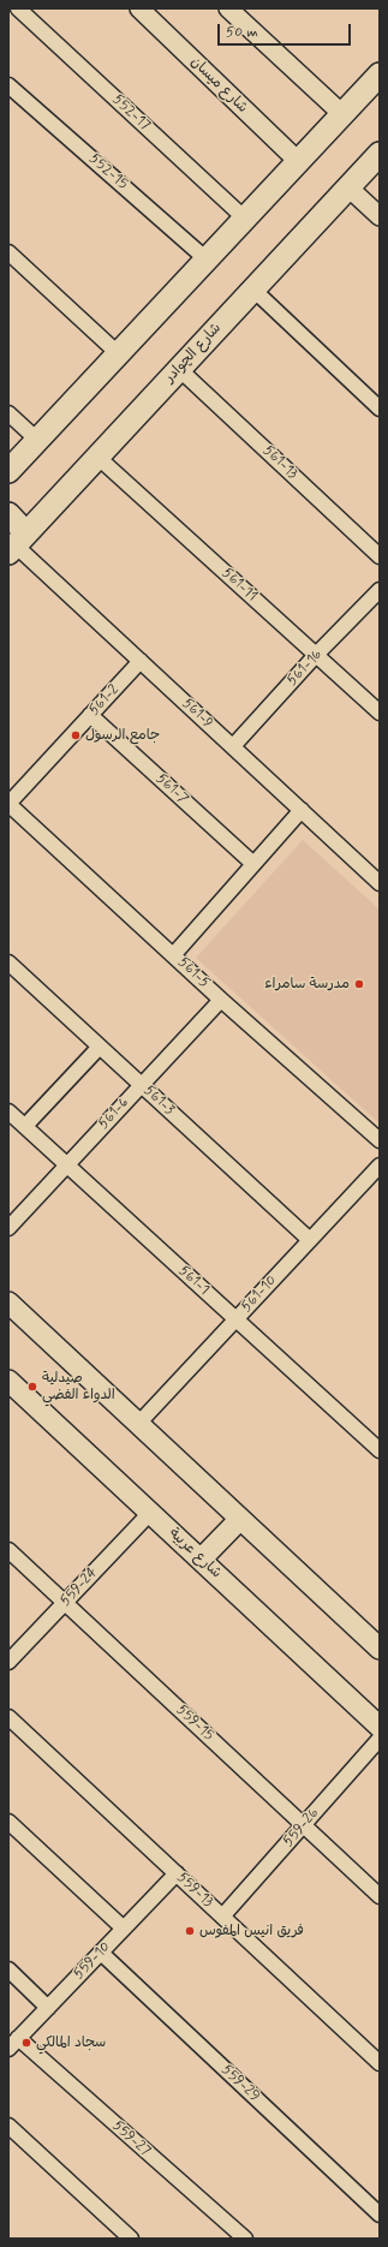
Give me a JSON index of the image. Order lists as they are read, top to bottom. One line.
{"streets":{"main road":["شارع الچوادر","شارع عربية"],"street":["شارع ميسان","552-17","552-15","561-13","561-11","561-16","561-2","561-9","561-7","561-5","561-3","561-6","561-1","561-10","559-24","559-15","559-26","559-13","559-10","559-29","559-27"]},"crossings":[["شارع الچوادر","561-13"],["شارع الچوادر","561-11"],["شارع الچوادر","561-9"],["561-11","561-16"],["561-16","561-9"],["561-2","561-9"],["561-2","561-7"],["561-2","561-5"],["561-5","561-6"],["561-3","561-6"],["561-3","561-10"],["561-6","561-1"],["561-1","561-10"],["شارع عربية","559-24"],["559-24","559-15"],["559-15","559-26"],["559-26","559-13"],["559-13","559-10"],["559-10","559-29"],["559-10","559-27"]],"places":["جامع الرسول","مدرسة سامراء","صيدلية الدواء الفضي","فريق انيس المفوس","سجاد المالكي"],"scale_bar":"50 m"}
